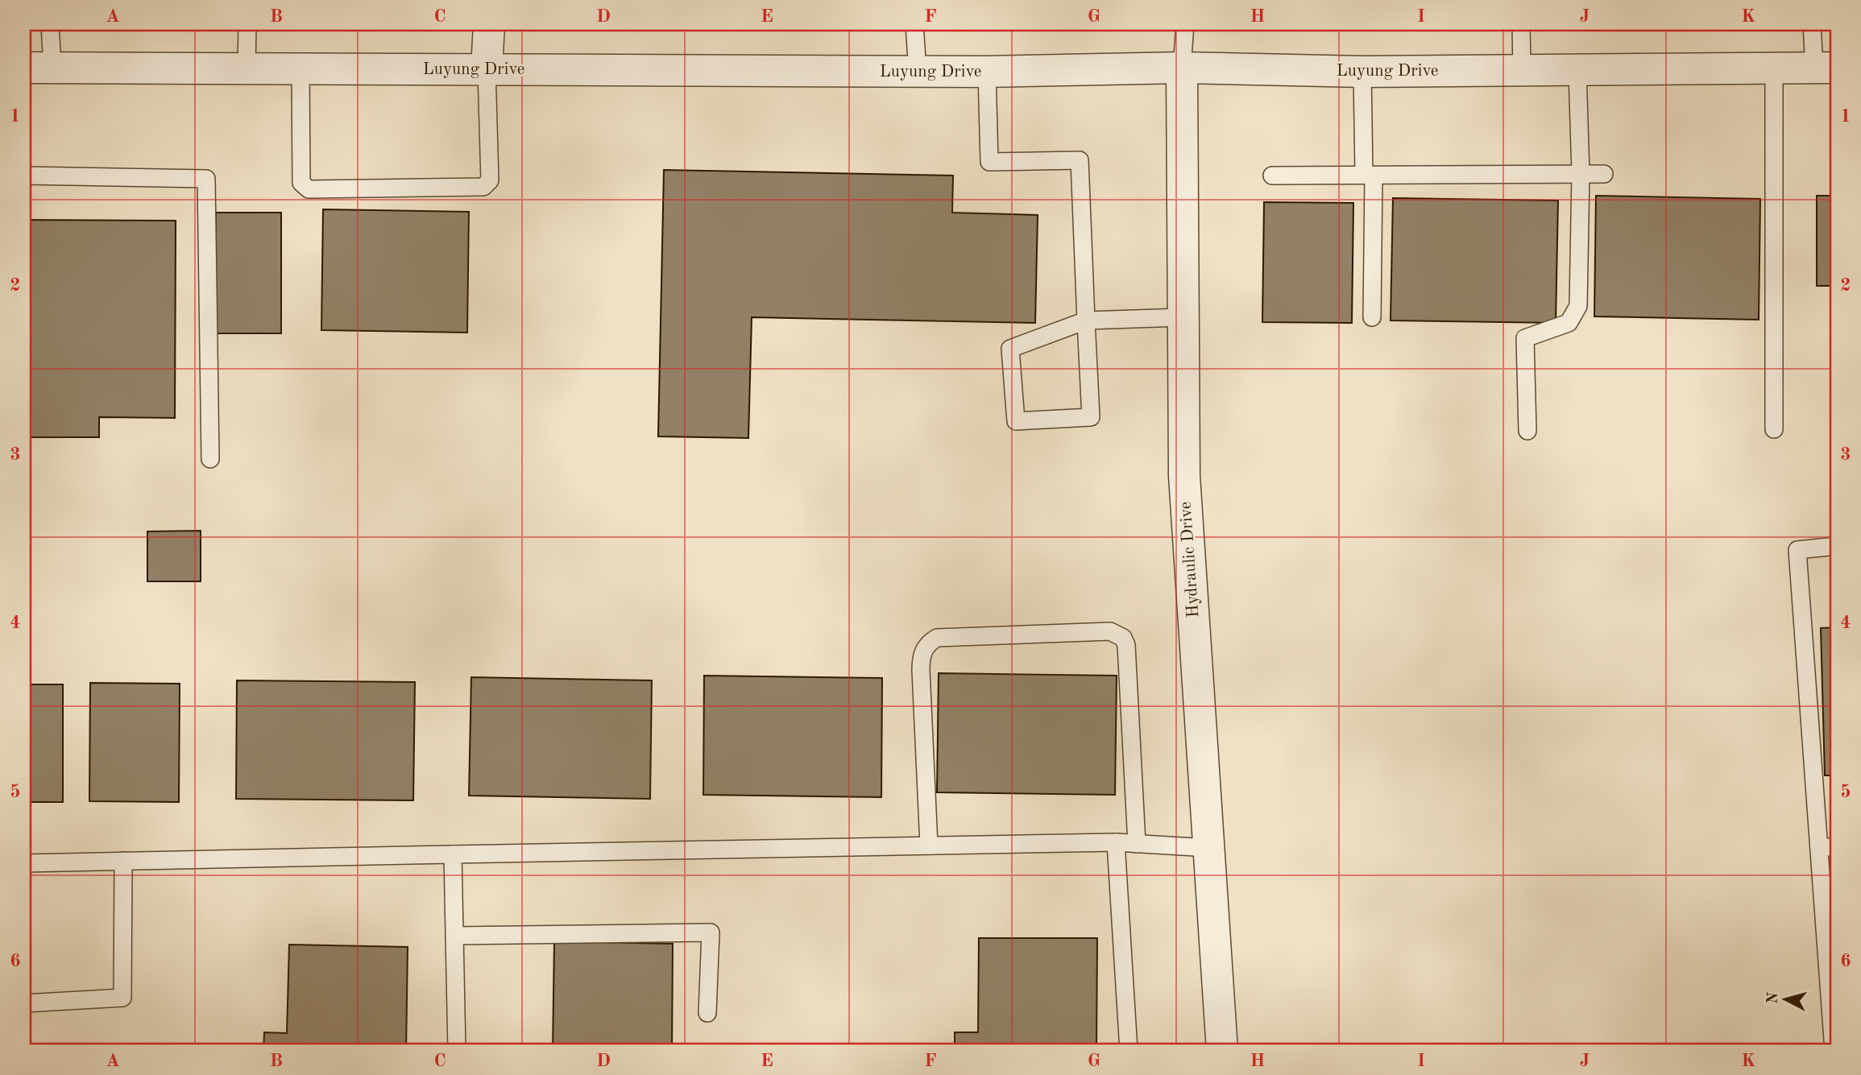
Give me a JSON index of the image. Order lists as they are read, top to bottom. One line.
{"streets":{"street":["Luyung Drive","Hydraulic Drive"]},"crossings":[["Luyung Drive","Hydraulic Drive"]],"north":"left","grid":{"columns":["A","B","C","D","E","F","G","H","I","J","K"],"rows":["1","2","3","4","5","6"]}}
